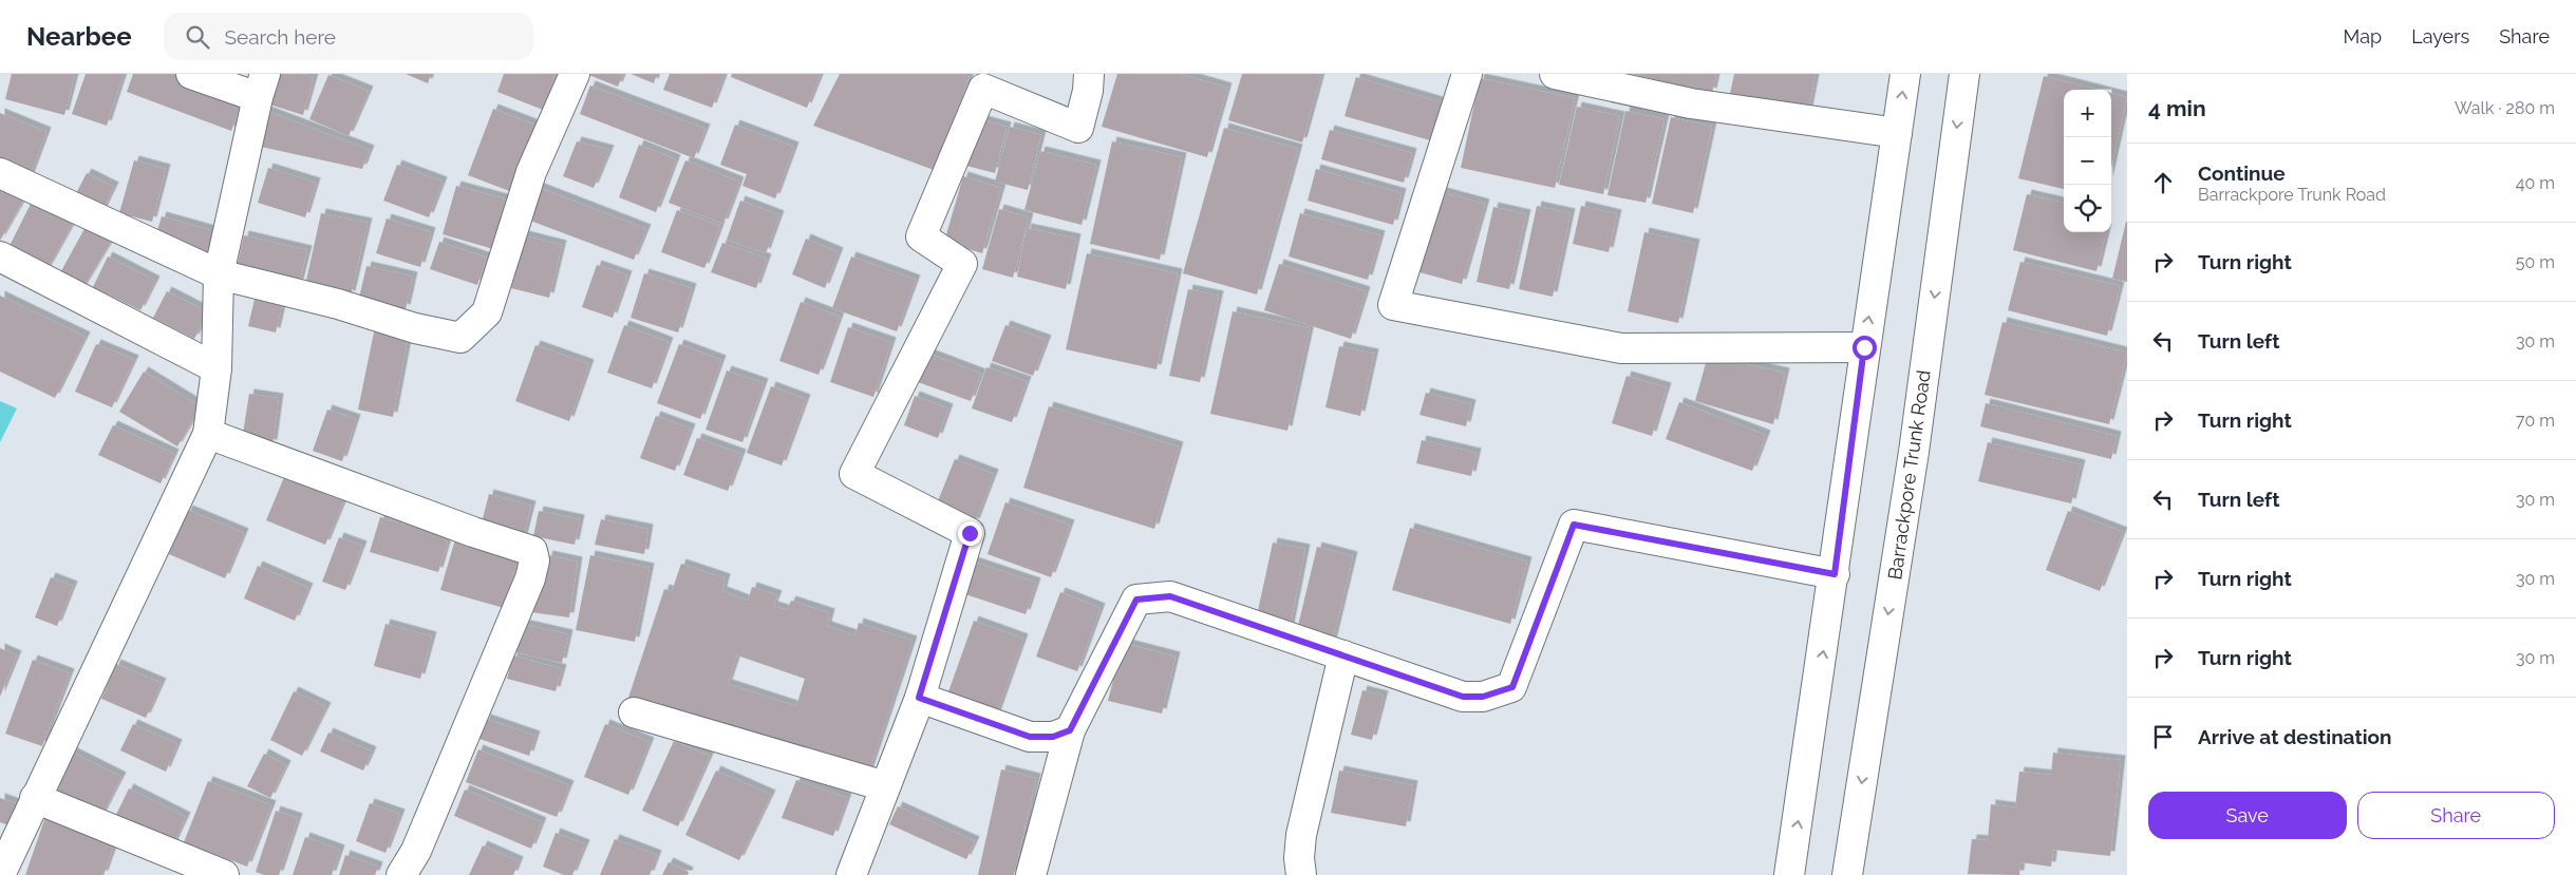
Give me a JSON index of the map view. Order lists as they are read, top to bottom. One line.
{"streets":{"street":["Barrackpore Trunk Road"]},"page":{"header":"Nearbee","search":"Search here","nav":["Map","Layers","Share"],"heading":["4 min","Walk · 280 m"],"map_buttons":["+","−"],"list":[["Continue","Barrackpore Trunk Road","40 m"],["Turn right","50 m"],["Turn left","30 m"],["Turn right","70 m"],["Turn left","30 m"],["Turn right","30 m"],["Turn right","30 m"],"Arrive at destination"],"buttons":["Save","Share"]}}
